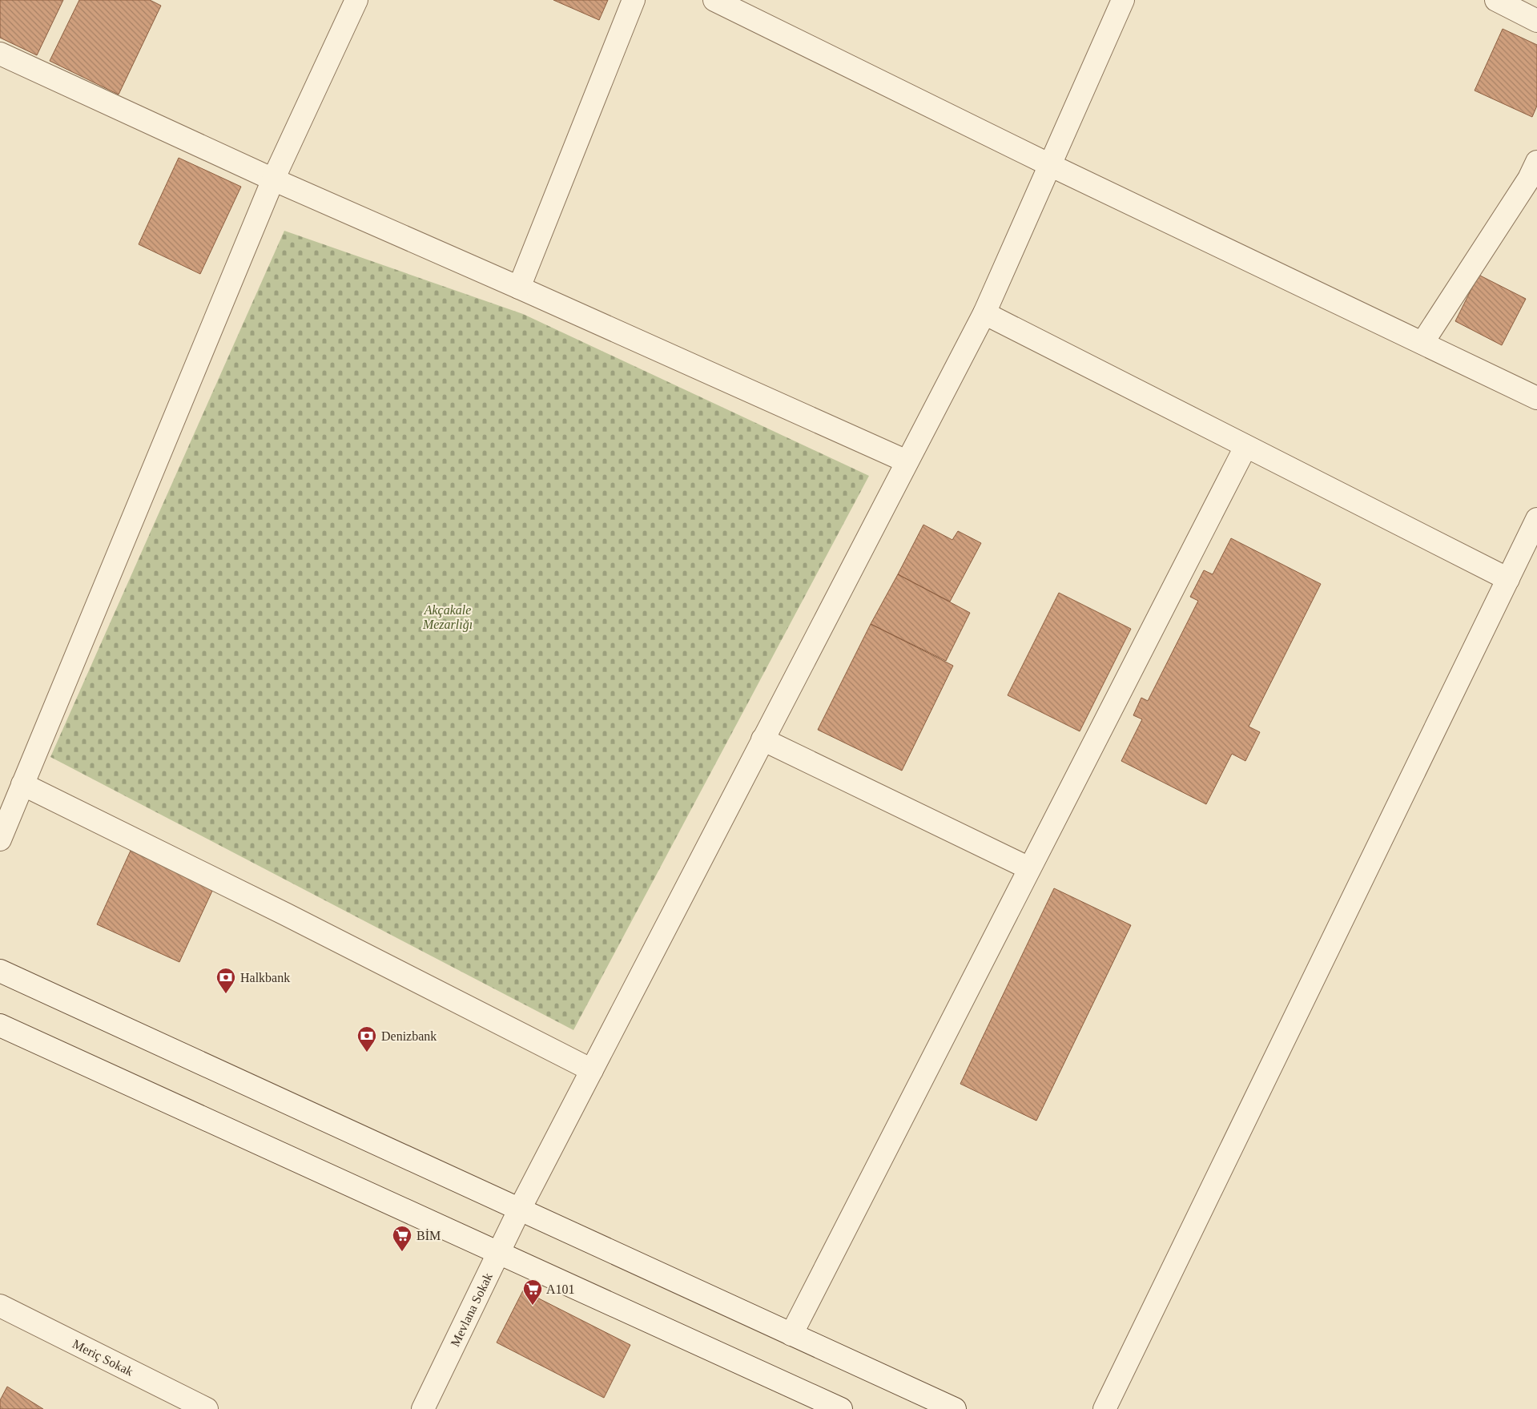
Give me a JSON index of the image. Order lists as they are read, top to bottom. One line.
{"streets":{"street":["Mevlana Sokak","Meriç Sokak"]},"parks":["Akçakale Mezarlığı"],"places":{"bank":["Halkbank","Denizbank"],"supermarket":["BİM","A101"]}}
